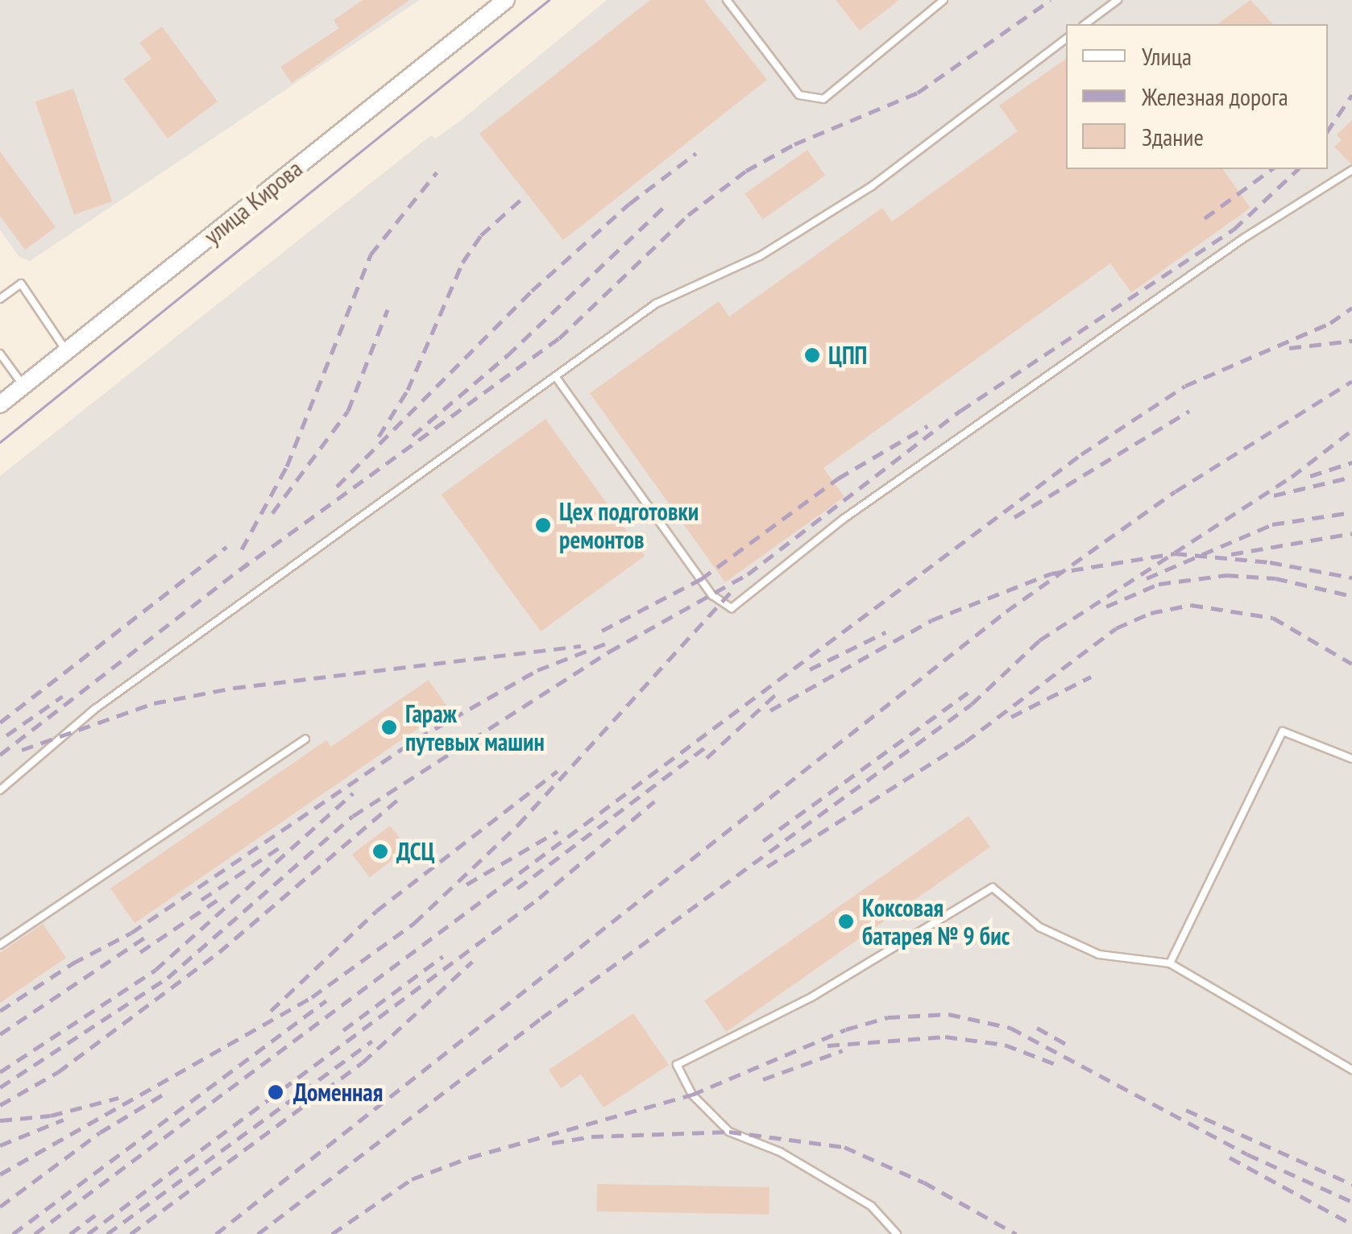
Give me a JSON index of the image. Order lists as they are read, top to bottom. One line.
{"streets":{"main road":["улица Кирова"]},"places":["ЦПП","Цех подготовки ремонтов","Гараж путевых машин","ДСЦ","Коксовая батарея № 9 бис","Доменная"],"legend":["Улица","Железная дорога","Здание"]}
